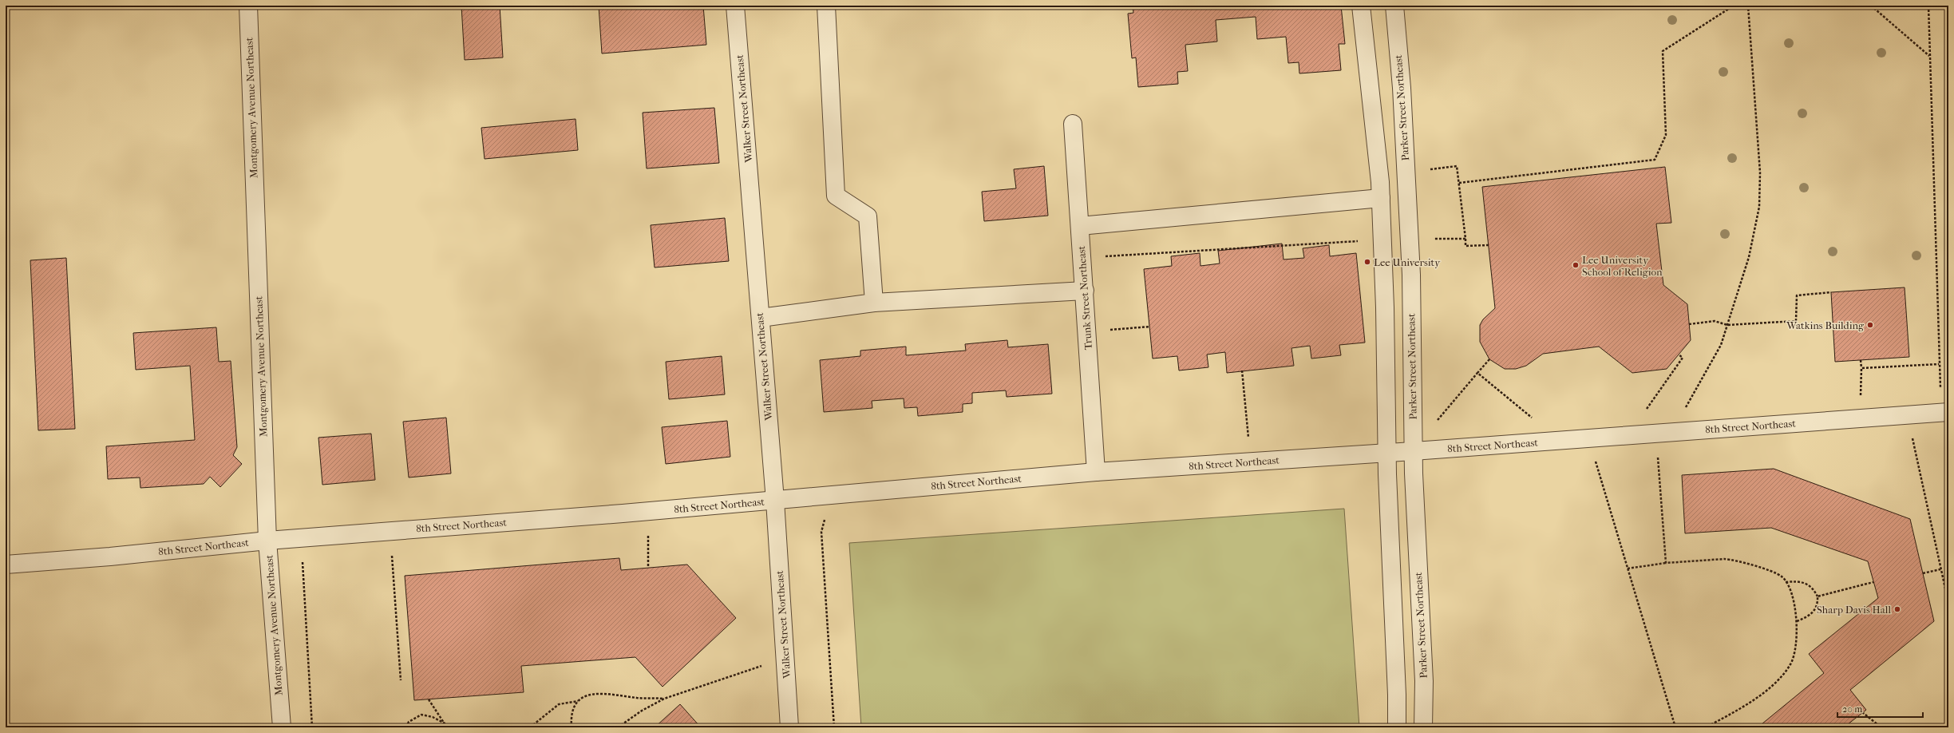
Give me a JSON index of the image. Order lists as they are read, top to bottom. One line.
{"streets":{"street":["Montgomery Avenue Northeast","Parker Street Northeast","Walker Street Northeast","Trunk Street Northeast","8th Street Northeast"]},"crossings":[["Montgomery Avenue Northeast","8th Street Northeast"],["Parker Street Northeast","8th Street Northeast"],["Walker Street Northeast","8th Street Northeast"],["Trunk Street Northeast","8th Street Northeast"]],"places":["Lee University","Lee University School of Religion","Watkins Building","Sharp Davis Hall"],"scale_bar":"20 m"}
